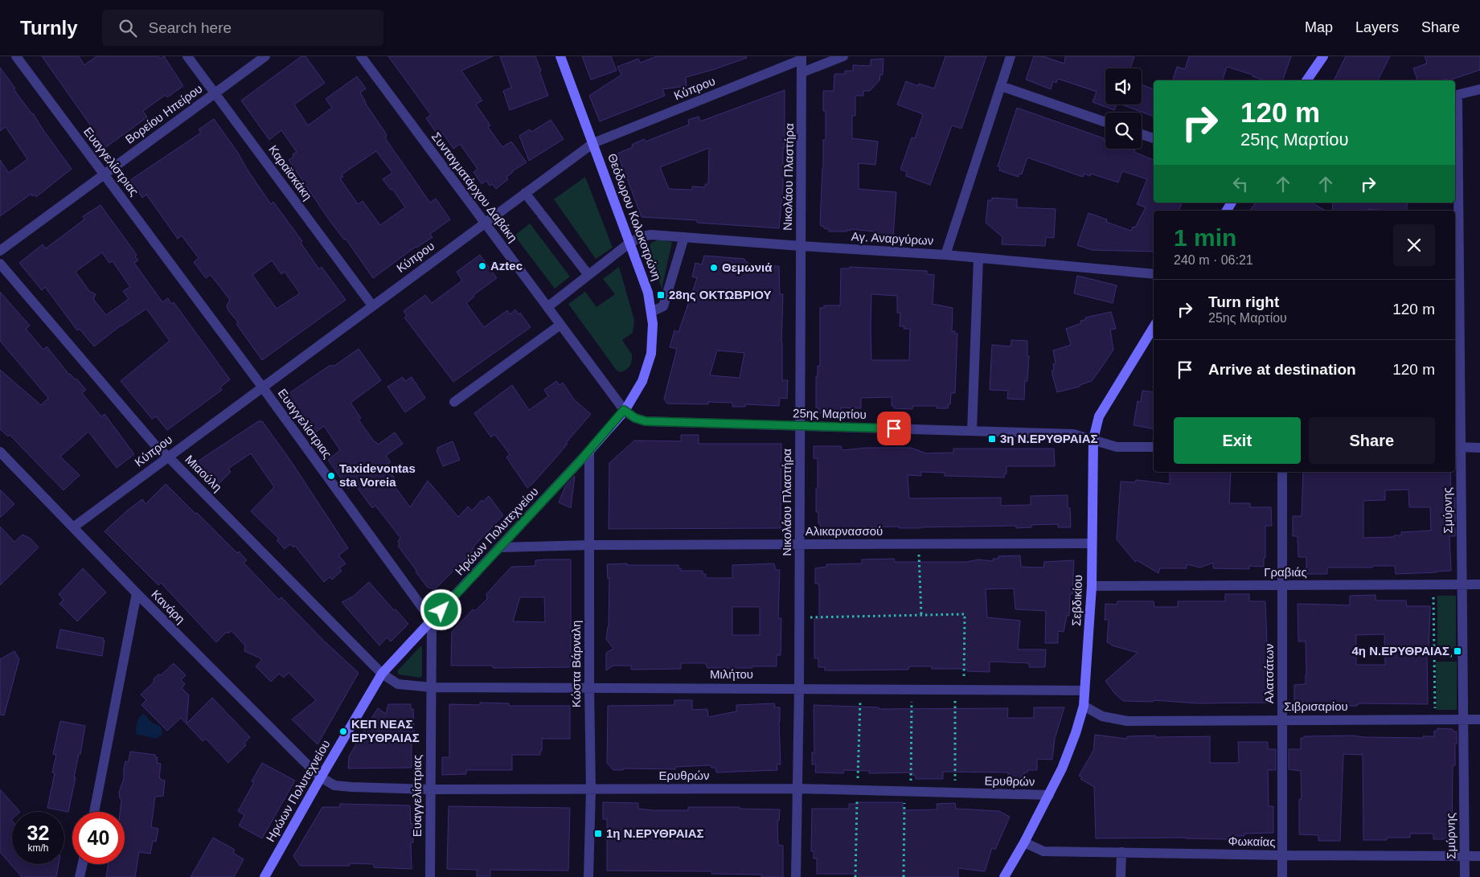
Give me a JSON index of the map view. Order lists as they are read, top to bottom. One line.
{"streets":{"street":["Κύπρου","Βορείου Ηπείρου","Ευαγγελίστριας","Καραϊσκάκη","Νικολάου Πλαστήρα","Συνταγματάρχου Δαβάκη","Θεόδωρου Κολοκοτρώνη","Αγ. Αναργύρων","25ης Μαρτίου","Μιαούλη","Σμύρνης","Ηρώων Πολυτεχνείου","Αλικαρνασσού","Γραβιάς","Σεβδικίου","Κανάρη","Κώστα Βάρναλη","Αλατσάτων","Μιλήτου","Σιβρισαρίου","Ερυθρών","Φωκαίας"]},"crossings":[["Κύπρου","Ευαγγελίστριας"],["Κύπρου","Καραϊσκάκη"],["Κύπρου","Νικολάου Πλαστήρα"],["Κύπρου","Συνταγματάρχου Δαβάκη"],["Κύπρου","Θεόδωρου Κολοκοτρώνη"],["Κύπρου","Μιαούλη"],["Κύπρου","Κανάρη"],["Βορείου Ηπείρου","Ευαγγελίστριας"],["Βορείου Ηπείρου","Καραϊσκάκη"],["Ευαγγελίστριας","Ηρώων Πολυτεχνείου"],["Ευαγγελίστριας","Μιλήτου"],["Ευαγγελίστριας","Ερυθρών"],["Νικολάου Πλαστήρα","Αγ. Αναργύρων"],["Νικολάου Πλαστήρα","25ης Μαρτίου"],["Νικολάου Πλαστήρα","Αλικαρνασσού"],["Νικολάου Πλαστήρα","Μιλήτου"],["Νικολάου Πλαστήρα","Ερυθρών"],["Συνταγματάρχου Δαβάκη","Θεόδωρου Κολοκοτρώνη"],["Συνταγματάρχου Δαβάκη","Αγ. Αναργύρων"],["Συνταγματάρχου Δαβάκη","25ης Μαρτίου"],["Συνταγματάρχου Δαβάκη","Ηρώων Πολυτεχνείου"],["Θεόδωρου Κολοκοτρώνη","Αγ. Αναργύρων"],["Θεόδωρου Κολοκοτρώνη","25ης Μαρτίου"],["Θεόδωρου Κολοκοτρώνη","Ηρώων Πολυτεχνείου"],["25ης Μαρτίου","Ηρώων Πολυτεχνείου"],["25ης Μαρτίου","Σεβδικίου"],["Μιαούλη","Ηρώων Πολυτεχνείου"],["Μιαούλη","Μιλήτου"],["Σμύρνης","Γραβιάς"],["Σμύρνης","Σιβρισαρίου"],["Σμύρνης","Φωκαίας"],["Ηρώων Πολυτεχνείου","Αλικαρνασσού"],["Ηρώων Πολυτεχνείου","Κανάρη"],["Ηρώων Πολυτεχνείου","Κώστα Βάρναλη"],["Ηρώων Πολυτεχνείου","Μιλήτου"],["Ηρώων Πολυτεχνείου","Ερυθρών"],["Αλικαρνασσού","Σεβδικίου"],["Αλικαρνασσού","Κώστα Βάρναλη"],["Γραβιάς","Σεβδικίου"],["Γραβιάς","Αλατσάτων"],["Σεβδικίου","Μιλήτου"],["Σεβδικίου","Σιβρισαρίου"],["Σεβδικίου","Ερυθρών"],["Σεβδικίου","Φωκαίας"],["Κανάρη","Ερυθρών"],["Κώστα Βάρναλη","Μιλήτου"],["Κώστα Βάρναλη","Ερυθρών"],["Αλατσάτων","Σιβρισαρίου"],["Αλατσάτων","Φωκαίας"]],"places":{"other":["Aztec","Θεμωνιά","Taxidevontas sta Voreia","ΚΕΠ ΝΕΑΣ ΕΡΥΘΡΑΙΑΣ"],"transit":["28ης ΟΚΤΩΒΡΙΟΥ","3η Ν.ΕΡΥΘΡΑΙΑΣ","4η Ν.ΕΡΥΘΡΑΙΑΣ","1η Ν.ΕΡΥΘΡΑΙΑΣ"]},"page":{"header":"Turnly","search":"Search here","nav":["Map","Layers","Share"],"turn":["120 m","25ης Μαρτίου"],"heading":["1 min","240 m · 06:21"],"list":[{"name":"Turn right","note":"25ης Μαρτίου","value":"120 m"},{"name":"Arrive at destination","value":"120 m"}],"buttons":["Exit","Share"],"speed":"32 km/h","limit":"40"}}
